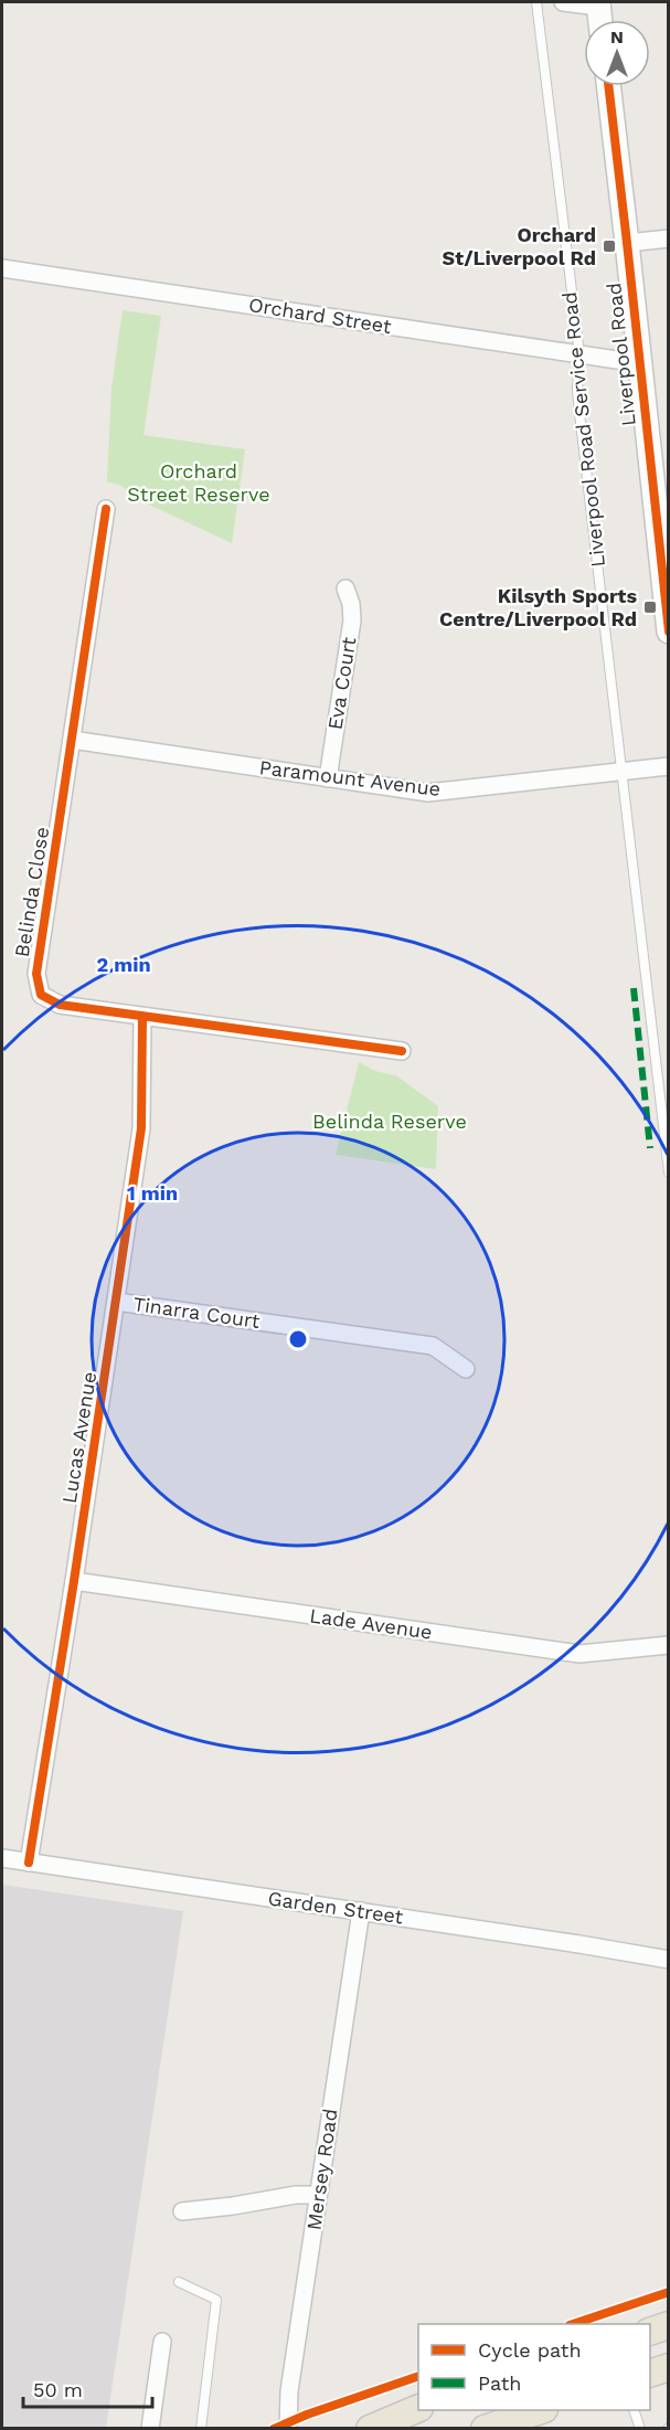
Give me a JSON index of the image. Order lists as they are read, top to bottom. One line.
{"streets":{"main road":["Liverpool Road"],"street":["Orchard Street","Eva Court","Paramount Avenue","Belinda Close","Tinarra Court","Lucas Avenue","Lade Avenue","Garden Street","Mersey Road"],"lane":["Liverpool Road Service Road"]},"crossings":[["Orchard Street","Liverpool Road"],["Orchard Street","Liverpool Road Service Road"],["Liverpool Road Service Road","Paramount Avenue"],["Eva Court","Paramount Avenue"],["Paramount Avenue","Belinda Close"],["Belinda Close","Lucas Avenue"],["Tinarra Court","Lucas Avenue"],["Lucas Avenue","Lade Avenue"],["Lucas Avenue","Garden Street"],["Garden Street","Mersey Road"]],"parks":["Orchard Street Reserve","Belinda Reserve"],"places":{"transit":["Orchard St/Liverpool Rd","Kilsyth Sports Centre/Liverpool Rd"]},"legend":["Cycle path","Path"],"scale_bar":"50 m","north":"top","rings":["2 min","1 min"]}
